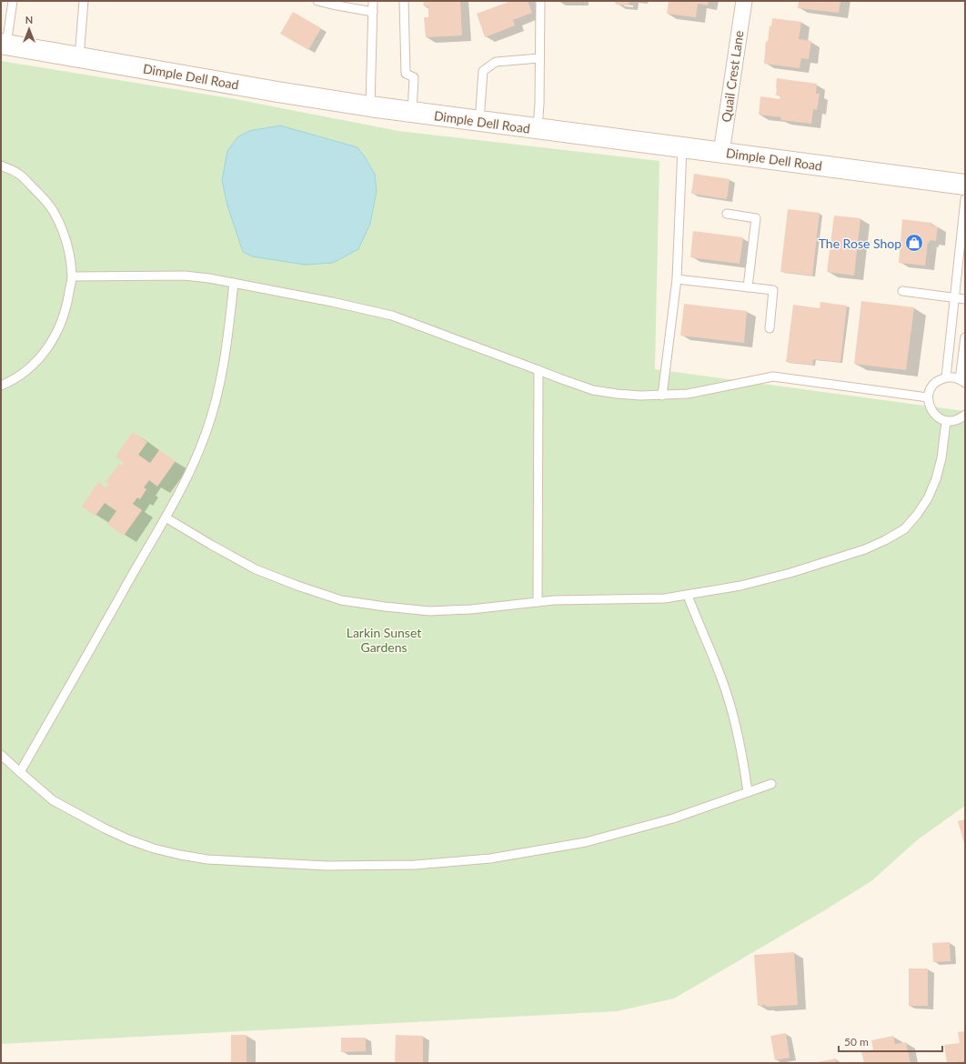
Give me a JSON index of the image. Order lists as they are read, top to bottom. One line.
{"streets":{"street":["Dimple Dell Road","Quail Crest Lane"]},"crossings":[["Dimple Dell Road","Quail Crest Lane"]],"parks":["Larkin Sunset Gardens"],"places":{"shop":["The Rose Shop"]},"scale_bar":"50 m","north":"top"}
